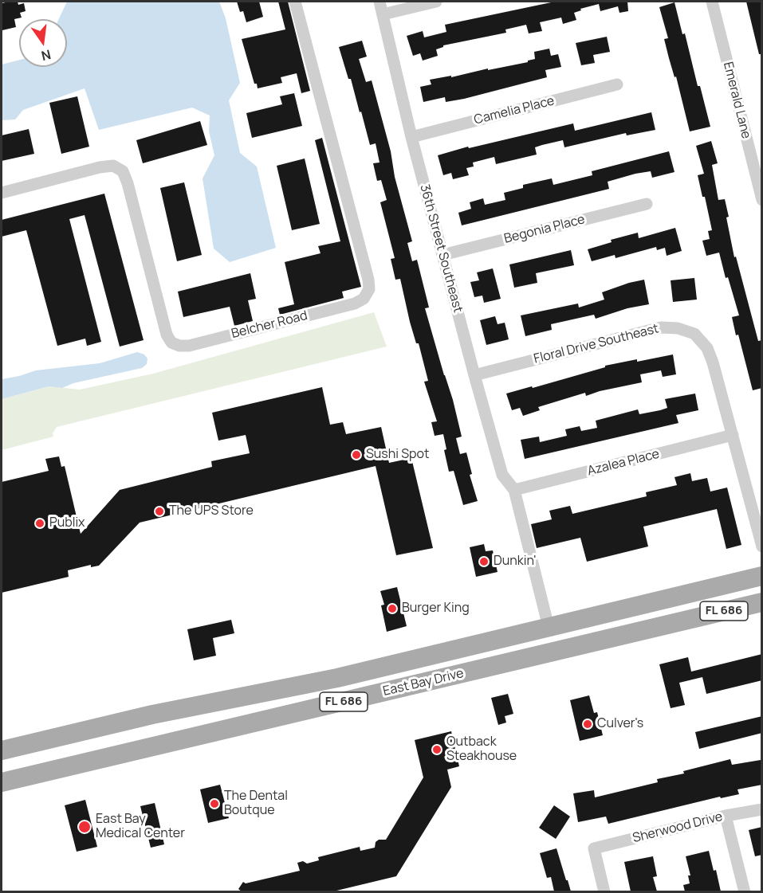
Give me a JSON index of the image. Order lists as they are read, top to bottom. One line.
{"streets":{"main road":["FL 686","East Bay Drive"],"street":["Emerald Lane","Camelia Place","Begonia Place","36th Street Southeast","Belcher Road","Floral Drive Southeast","Azalea Place","Sherwood Drive"]},"crossings":[["Camelia Place","36th Street Southeast"],["Begonia Place","36th Street Southeast"],["36th Street Southeast","Floral Drive Southeast"],["36th Street Southeast","Azalea Place"],["36th Street Southeast","East Bay Drive"],["Floral Drive Southeast","Azalea Place"]],"places":["Sushi Spot","The UPS Store","Publix","Dunkin'","Burger King","Culver's","Outback Steakhouse","The Dental Boutque","East Bay Medical Center"],"north":"bottom"}
